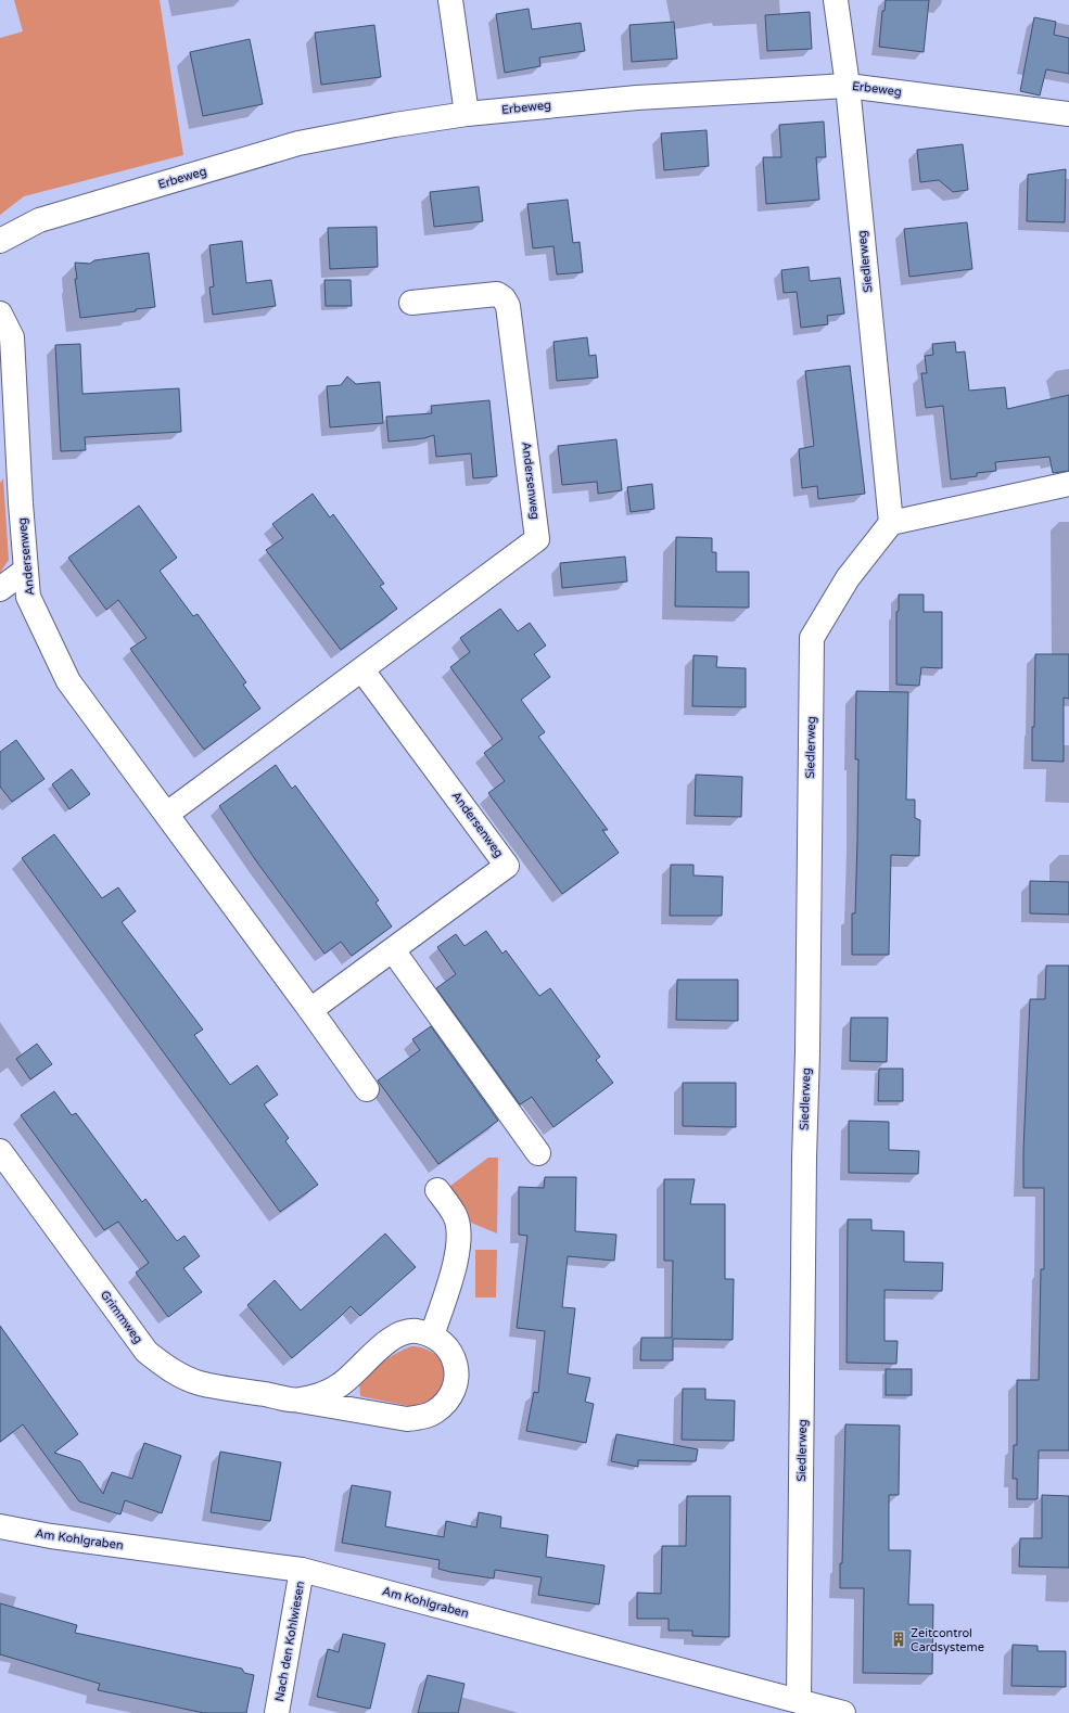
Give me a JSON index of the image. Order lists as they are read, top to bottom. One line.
{"streets":{"street":["Erbeweg","Siedlerweg","Andersenweg","Grimmweg","Am Kohlgraben","Nach den Kohlwiesen"]},"crossings":[["Erbeweg","Siedlerweg"],["Siedlerweg","Am Kohlgraben"],["Am Kohlgraben","Nach den Kohlwiesen"]],"places":{"building":["Zeitcontrol Cardsysteme"]}}
